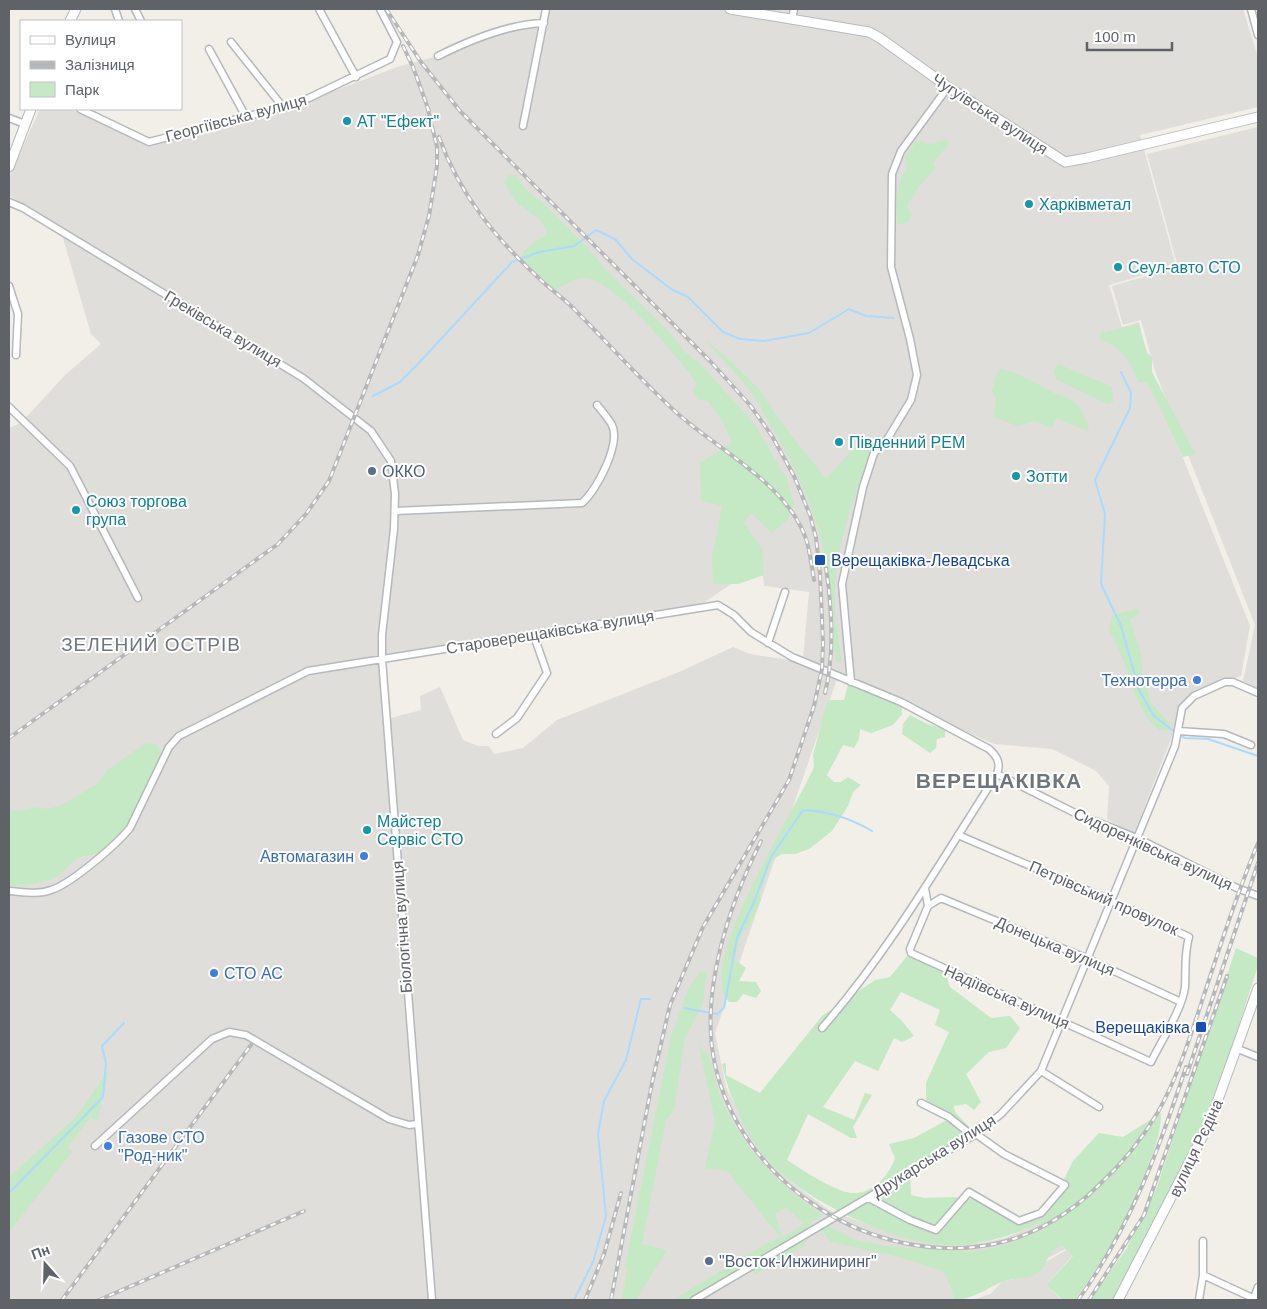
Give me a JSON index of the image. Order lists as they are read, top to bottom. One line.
{"streets":{"street":["Чугуївська вулиця","Георгіївська вулиця","Греківська вулиця","Староверещаківська вулиця","Сидоренківська вулиця","Петрівський провулок","Біологічна вулиця","Донецька вулиця","Надіївська вулиця","вулиця Рєдіна","Друкарська вулиця"]},"crossings":[["Греківська вулиця","Біологічна вулиця"],["Староверещаківська вулиця","Біологічна вулиця"],["Сидоренківська вулиця","Друкарська вулиця"],["Петрівський провулок","Донецька вулиця"],["Петрівський провулок","Надіївська вулиця"],["Петрівський провулок","Друкарська вулиця"],["Донецька вулиця","Надіївська вулиця"],["Донецька вулиця","Друкарська вулиця"],["Надіївська вулиця","Друкарська вулиця"]],"districts":["ЗЕЛЕНИЙ ОСТРІВ","ВЕРЕЩАКІВКА"],"places":{"other":["АТ \"Ефект\"","Харківметал","Сеул-авто СТО","Південний РЕМ","ОККО","Зотти","Союз торгова група","Технотерра","Майстер Сервіс СТО","Автомагазин","СТО АС","Газове СТО \"Род-ник\"","\"Восток-Инжиниринг\""],"transit":["Верещаківка-Левадська","Верещаківка"]},"legend":["Вулиця","Залізниця","Парк"],"scale_bar":"100 m","north":"top"}
